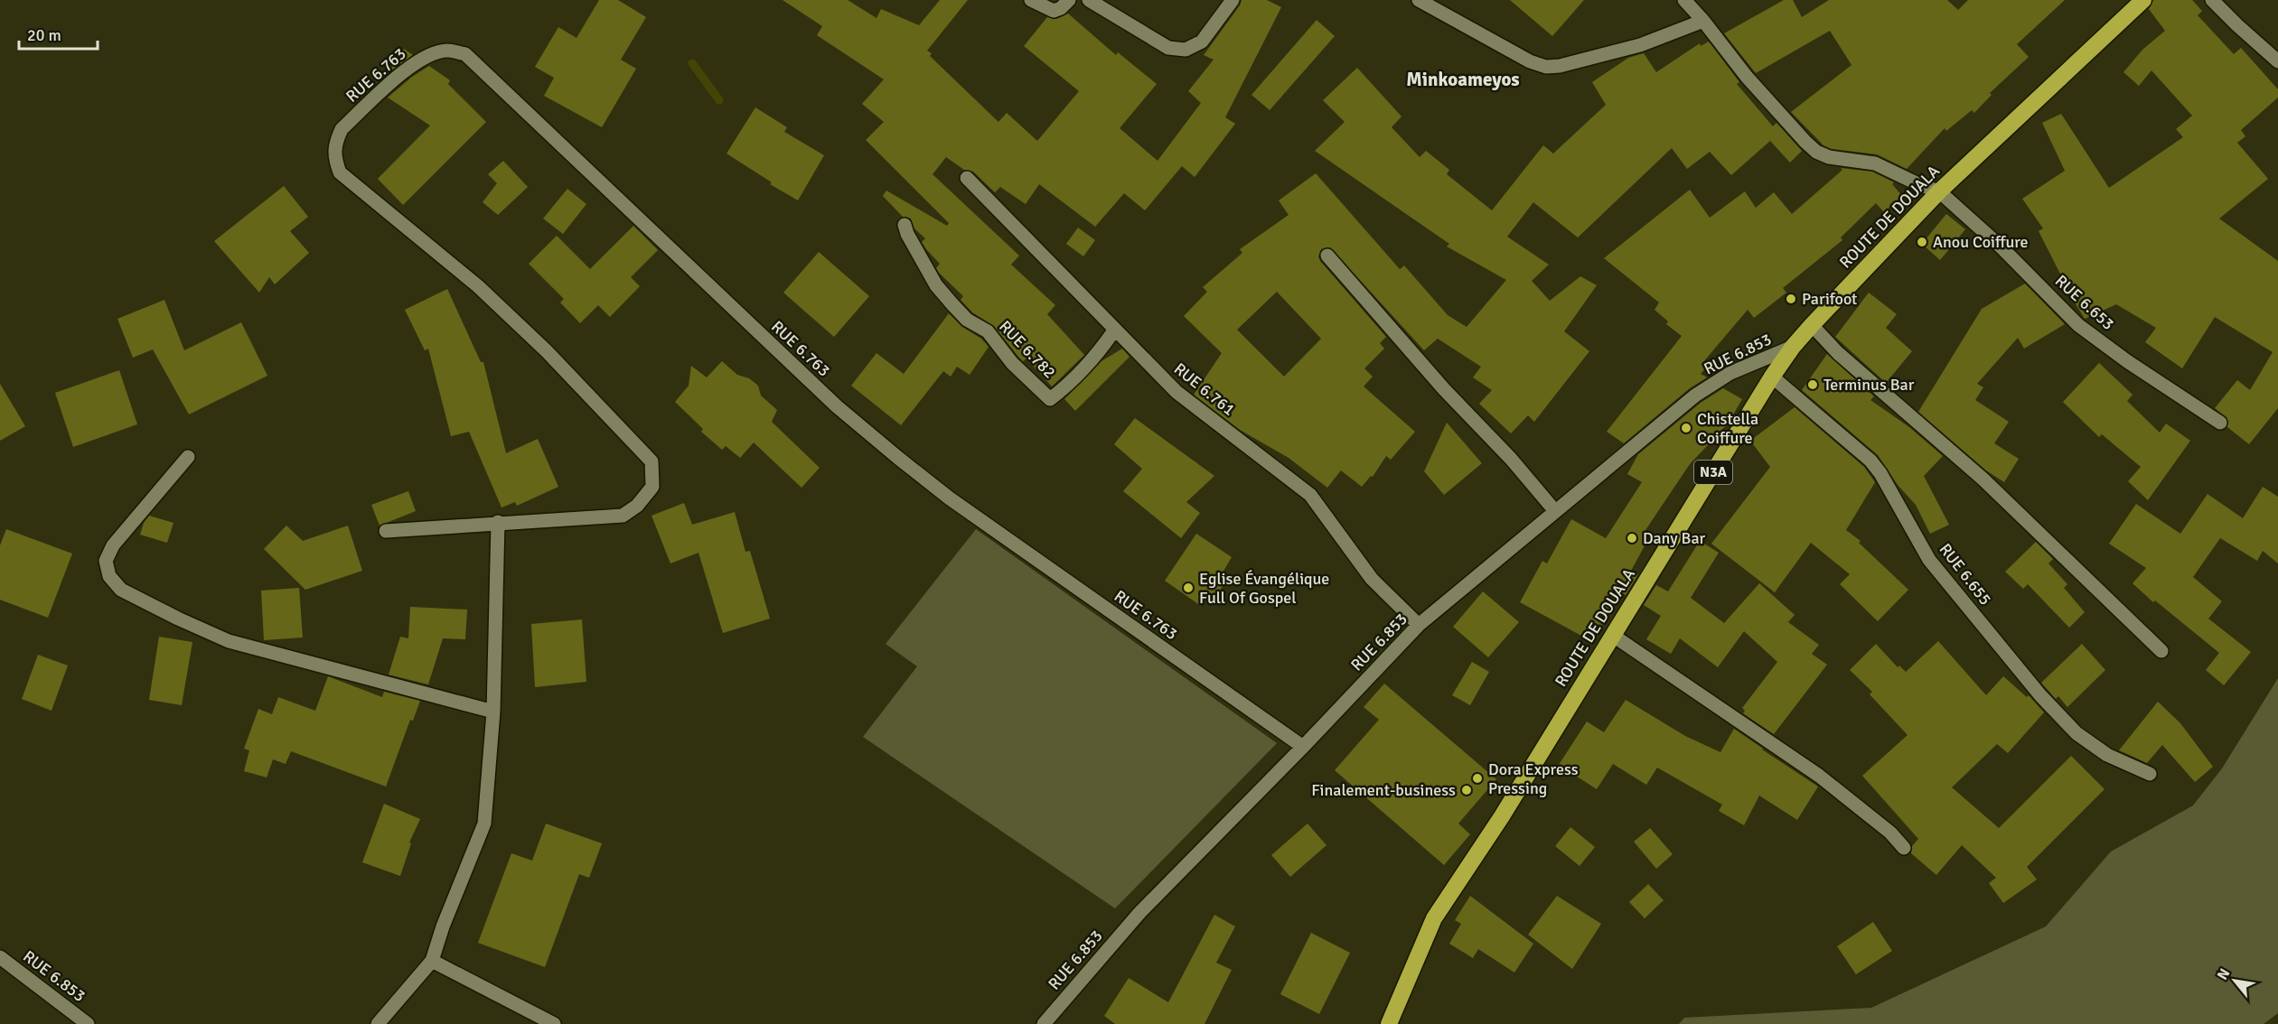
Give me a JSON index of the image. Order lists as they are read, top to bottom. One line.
{"streets":{"highway":["ROUTE DE DOUALA","N3A"],"street":["RUE 6.763","RUE 6.653","RUE 6.782","RUE 6.853","RUE 6.761","RUE 6.655"]},"crossings":[["RUE 6.763","RUE 6.853"],["ROUTE DE DOUALA","RUE 6.653"],["ROUTE DE DOUALA","RUE 6.853"],["ROUTE DE DOUALA","RUE 6.655"],["RUE 6.782","RUE 6.761"],["RUE 6.853","RUE 6.761"]],"districts":["Minkoameyos"],"places":["Anou Coiffure","Parifoot","Terminus Bar","Chistella Coiffure","Dany Bar","Eglise Évangélique Full Of Gospel","Dora Express Pressing","Finalement-business"],"scale_bar":"20 m","north":"top left"}
